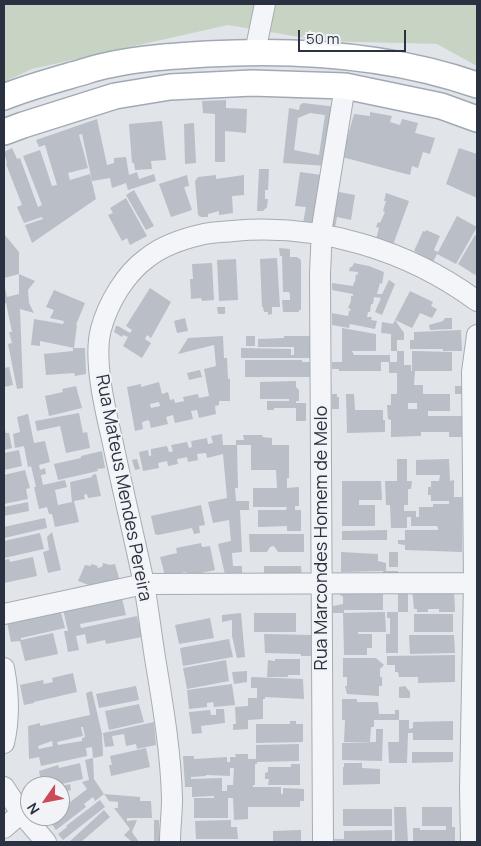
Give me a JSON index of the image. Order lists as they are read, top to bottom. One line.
{"streets":{"street":["Rua Mateus Mendes Pereira","Rua Marcondes Homem de Melo"]},"crossings":[["Rua Mateus Mendes Pereira","Rua Marcondes Homem de Melo"]],"scale_bar":"50 m","north":"bottom left"}
